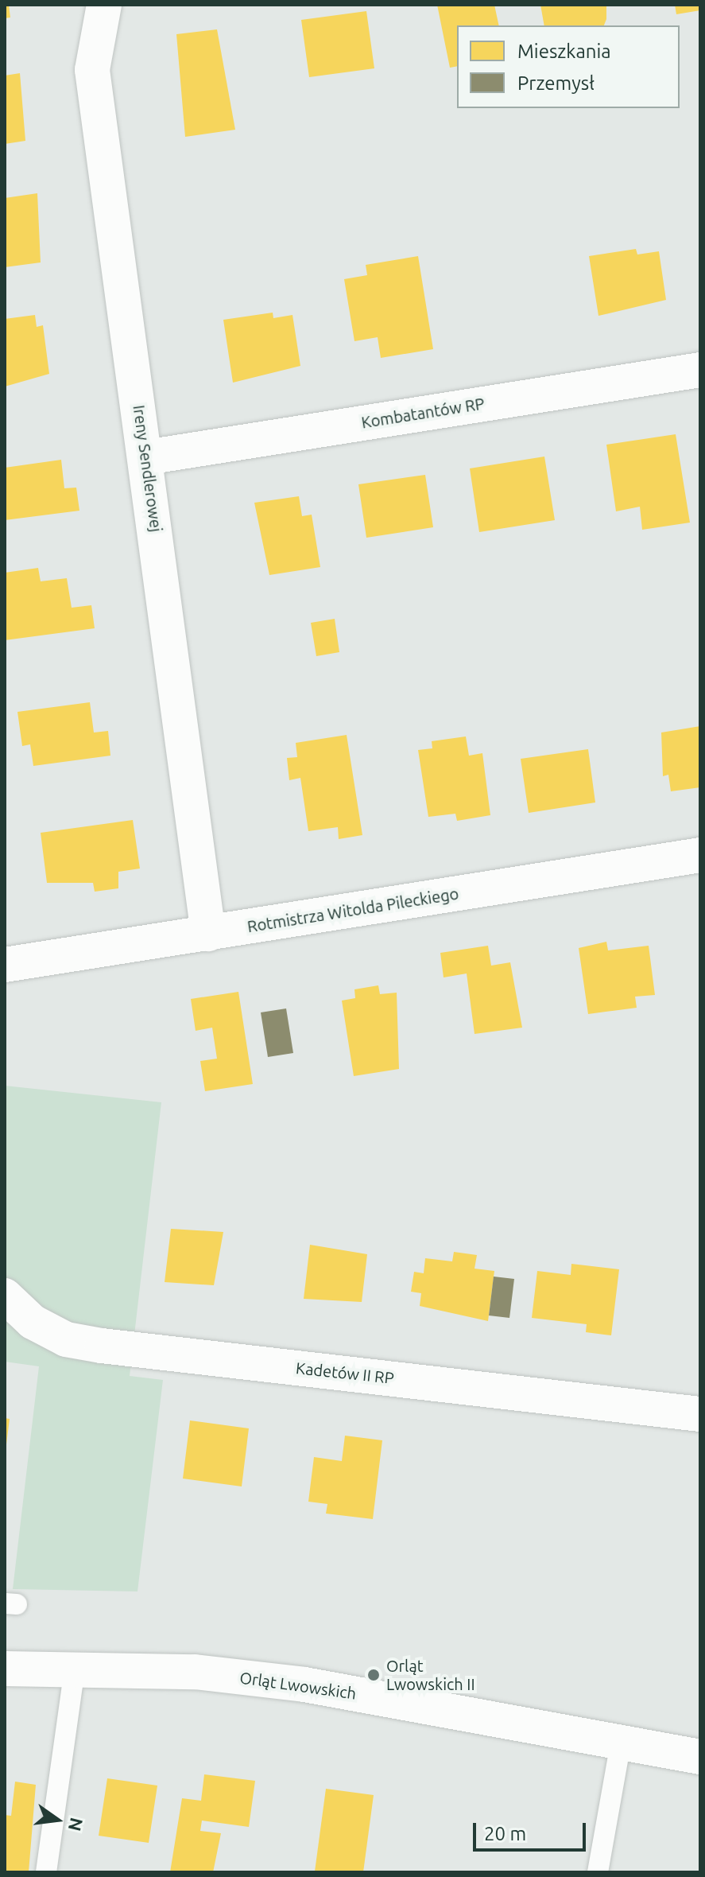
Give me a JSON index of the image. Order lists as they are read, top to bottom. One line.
{"streets":{"street":["Kombatantów RP","Ireny Sendlerowej","Rotmistrza Witolda Pileckiego","Kadetów II RP","Orląt Lwowskich"]},"crossings":[["Kombatantów RP","Ireny Sendlerowej"],["Ireny Sendlerowej","Rotmistrza Witolda Pileckiego"]],"places":["Orląt Lwowskich II"],"legend":["Mieszkania","Przemysł"],"scale_bar":"20 m","north":"right"}
